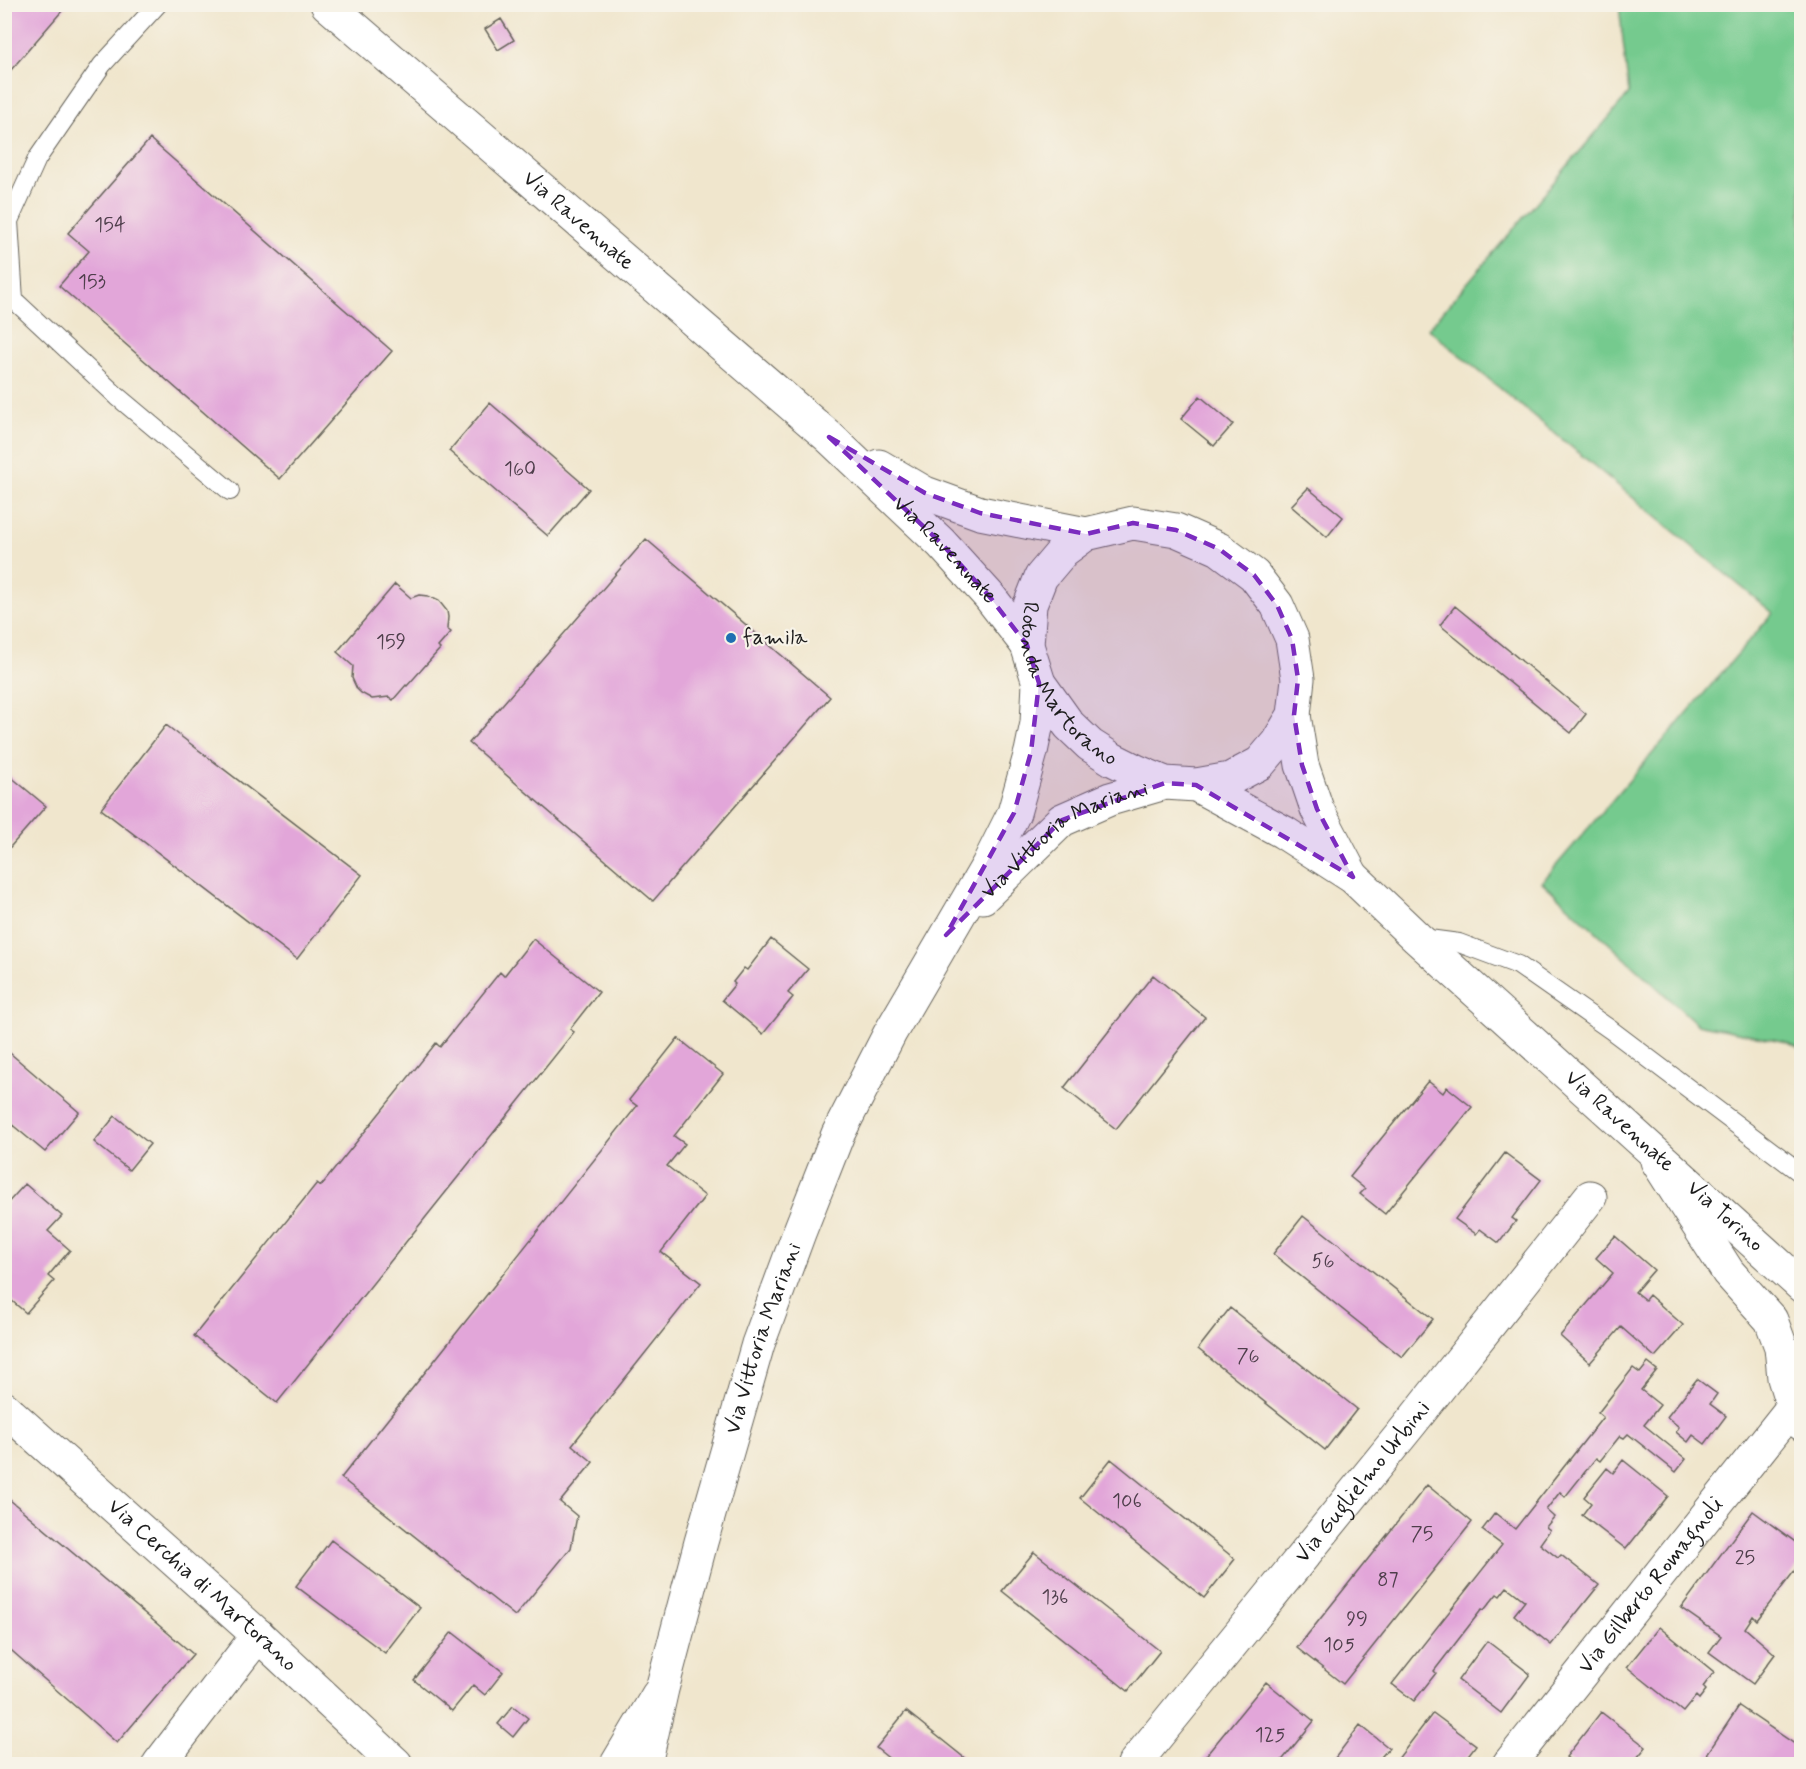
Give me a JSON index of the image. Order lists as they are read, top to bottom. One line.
{"streets":{"main road":["Via Ravennate","Rotonda Martorano","Via Vittoria Mariani","Via Torino","Via Guglielmo Urbini","Via Cerchia di Martorano","Via Gilberto Romagnoli"]},"crossings":[["Via Ravennate","Rotonda Martorano"],["Via Ravennate","Via Vittoria Mariani"],["Via Ravennate","Via Torino"],["Via Ravennate","Via Gilberto Romagnoli"],["Rotonda Martorano","Via Vittoria Mariani"]],"places":["famila"],"house_numbers":["154","153","160","159","56","76","106","75","25","87","136","99","105","125"]}
